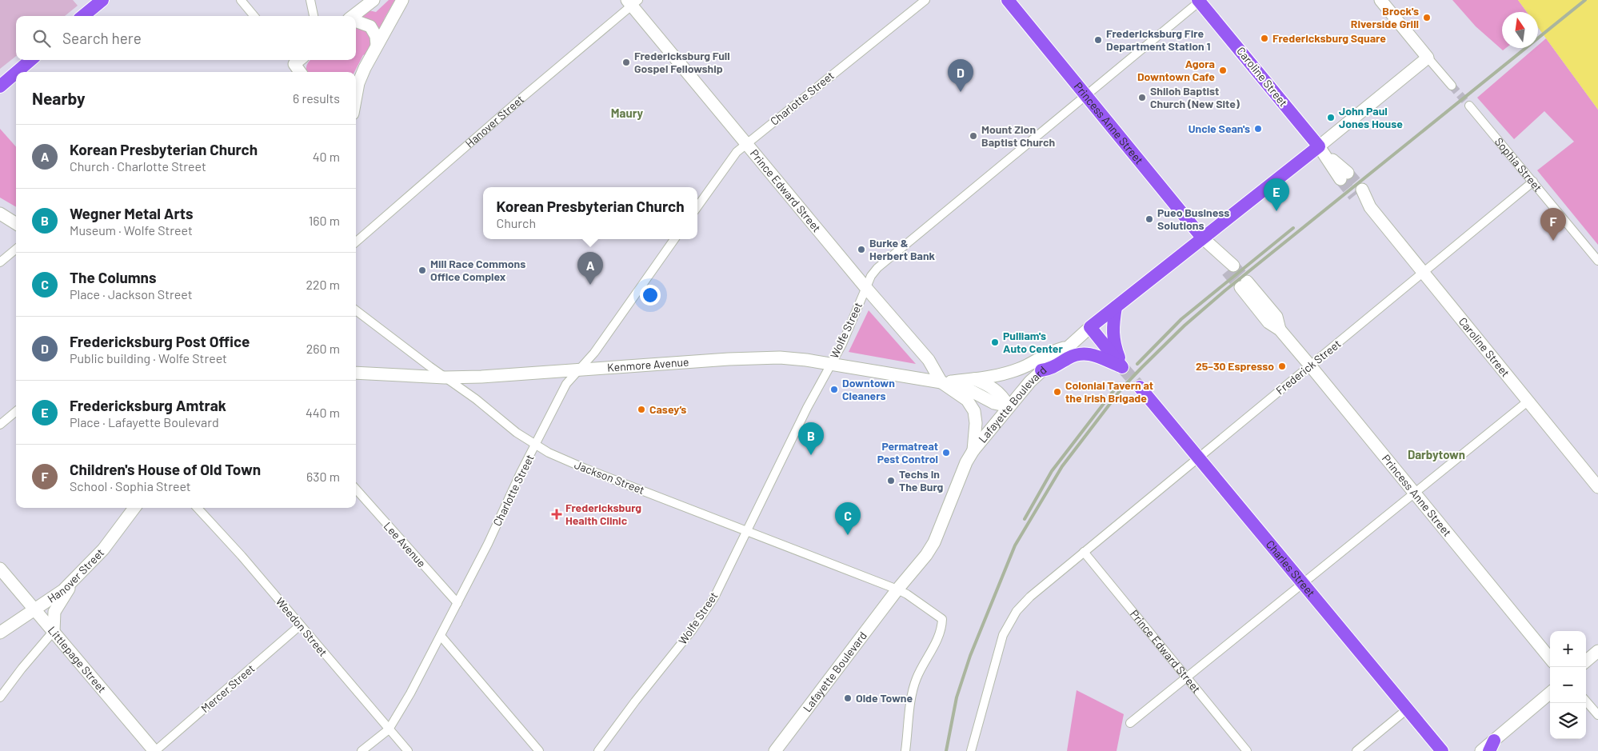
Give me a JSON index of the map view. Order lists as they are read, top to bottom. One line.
{"streets":{"main road":["Caroline Street","Princess Anne Street","Lafayette Boulevard","Charles Street"],"street":["Charlotte Street","Hanover Street","Sophia Street","Prince Edward Street","Wolfe Street","Kenmore Avenue","Frederick Street","Jackson Street","Lee Avenue","Weedon Street","Littlepage Street","Mercer Street"]},"crossings":[["Caroline Street","Wolfe Street"],["Caroline Street","Frederick Street"],["Caroline Street","Lafayette Boulevard"],["Charlotte Street","Prince Edward Street"],["Charlotte Street","Kenmore Avenue"],["Charlotte Street","Jackson Street"],["Charlotte Street","Lee Avenue"],["Charlotte Street","Weedon Street"],["Hanover Street","Prince Edward Street"],["Hanover Street","Littlepage Street"],["Princess Anne Street","Wolfe Street"],["Princess Anne Street","Frederick Street"],["Princess Anne Street","Lafayette Boulevard"],["Sophia Street","Frederick Street"],["Prince Edward Street","Wolfe Street"],["Prince Edward Street","Kenmore Avenue"],["Prince Edward Street","Frederick Street"],["Wolfe Street","Kenmore Avenue"],["Wolfe Street","Jackson Street"],["Kenmore Avenue","Lafayette Boulevard"],["Kenmore Avenue","Jackson Street"],["Frederick Street","Charles Street"],["Lafayette Boulevard","Jackson Street"],["Weedon Street","Mercer Street"],["Littlepage Street","Mercer Street"]],"districts":["Maury","Darbytown"],"places":{"other":["Brock's Riverside Grill","Fredericksburg Square","Fredericksburg Fire Department Station 1","Fredericksburg Full Gospel Fellowship","Agora Downtown Cafe","Shiloh Baptist Church (New Site)","John Paul Jones House","Uncle Sean's","Mount Zion Baptist Church","Pueo Business Solutions","Burke & Herbert Bank","Mill Race Commons Office Complex","Pulliam's Auto Center","25–30 Espresso","Downtown Cleaners","Colonial Tavern at the Irish Brigade","Casey’s","Permatreat Pest Control","Techs In The Burg","Olde Towne"],"health":["Fredericksburg Health Clinic"]},"north":"top","page":{"search":"Search here","pins":["D","E","F","A","B","C"],"heading":["Nearby","6 results"],"list":[{"mark":"A","name":"Korean Presbyterian Church","note":"Church · Charlotte Street","value":"40 m"},{"mark":"B","name":"Wegner Metal Arts","note":"Museum · Wolfe Street","value":"160 m"},{"mark":"C","name":"The Columns","note":"Place · Jackson Street","value":"220 m"},{"mark":"D","name":"Fredericksburg Post Office","note":"Public building · Wolfe Street","value":"260 m"},{"mark":"E","name":"Fredericksburg Amtrak","note":"Place · Lafayette Boulevard","value":"440 m"},{"mark":"F","name":"Children's House of Old Town","note":"School · Sophia Street","value":"630 m"}],"popup":["Korean Presbyterian Church","Church"],"map_buttons":["+","−"]}}
